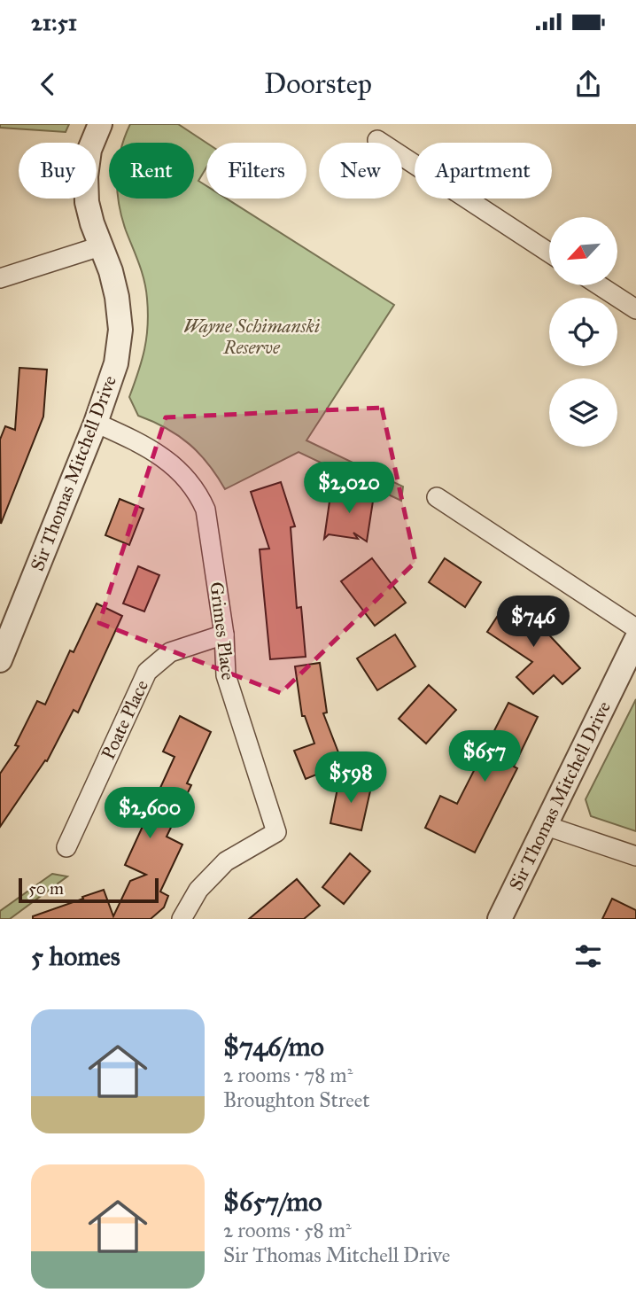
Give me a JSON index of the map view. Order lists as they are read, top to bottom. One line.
{"streets":{"street":["Sir Thomas Mitchell Drive","Grimes Place","Poate Place"]},"crossings":[["Sir Thomas Mitchell Drive","Grimes Place"],["Grimes Place","Poate Place"]],"parks":["Wayne Schimanski Reserve"],"scale_bar":"50 m","north":"bottom left","page":{"status":"21:51","header":"Doorstep","chip":["Buy","Rent","Filters","New","Apartment"],"price":["$2,020","$746","$657","$598","$2,600"],"scale":"50 m","heading":"5 homes","list":[{"name":"$746/mo","note":"2 rooms · 78 m² · Broughton Street"},{"name":"$657/mo","note":"2 rooms · 58 m² · Sir Thomas Mitchell Drive"}]}}
